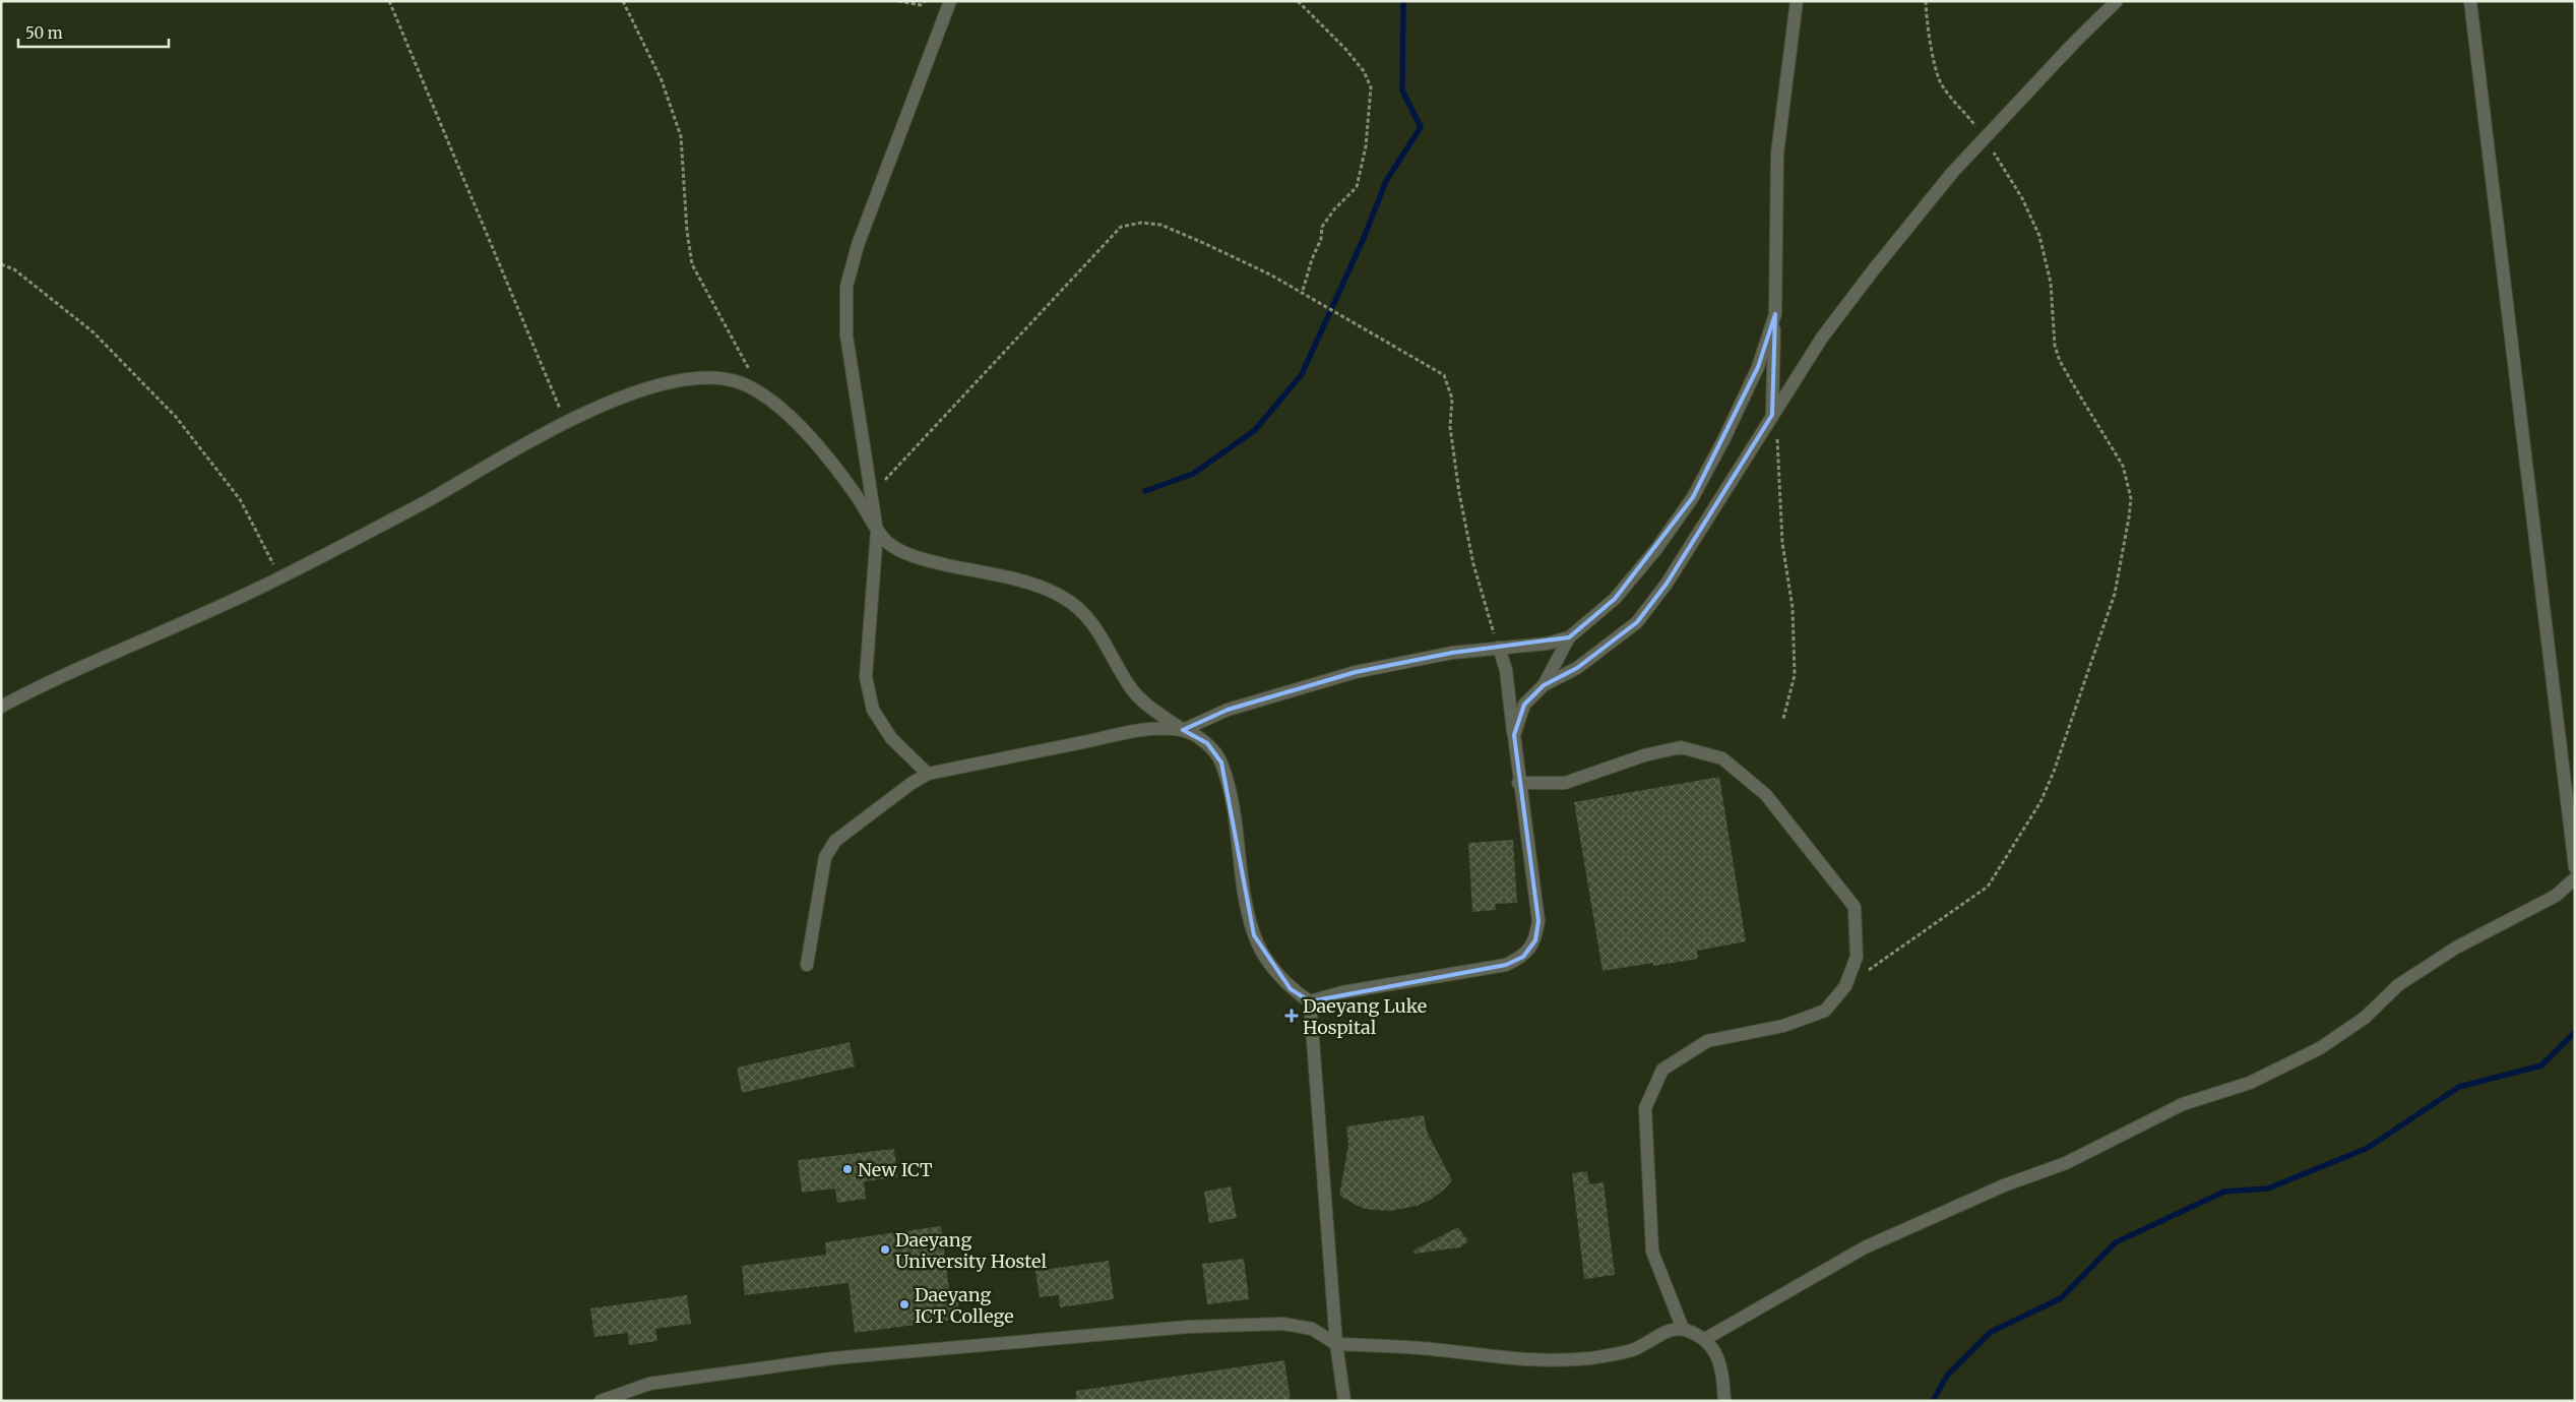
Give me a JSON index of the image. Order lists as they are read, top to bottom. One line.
{"places":{"health":["Daeyang Luke Hospital"],"other":["New ICT","Daeyang University Hostel","Daeyang ICT College"]},"scale_bar":"50 m"}
